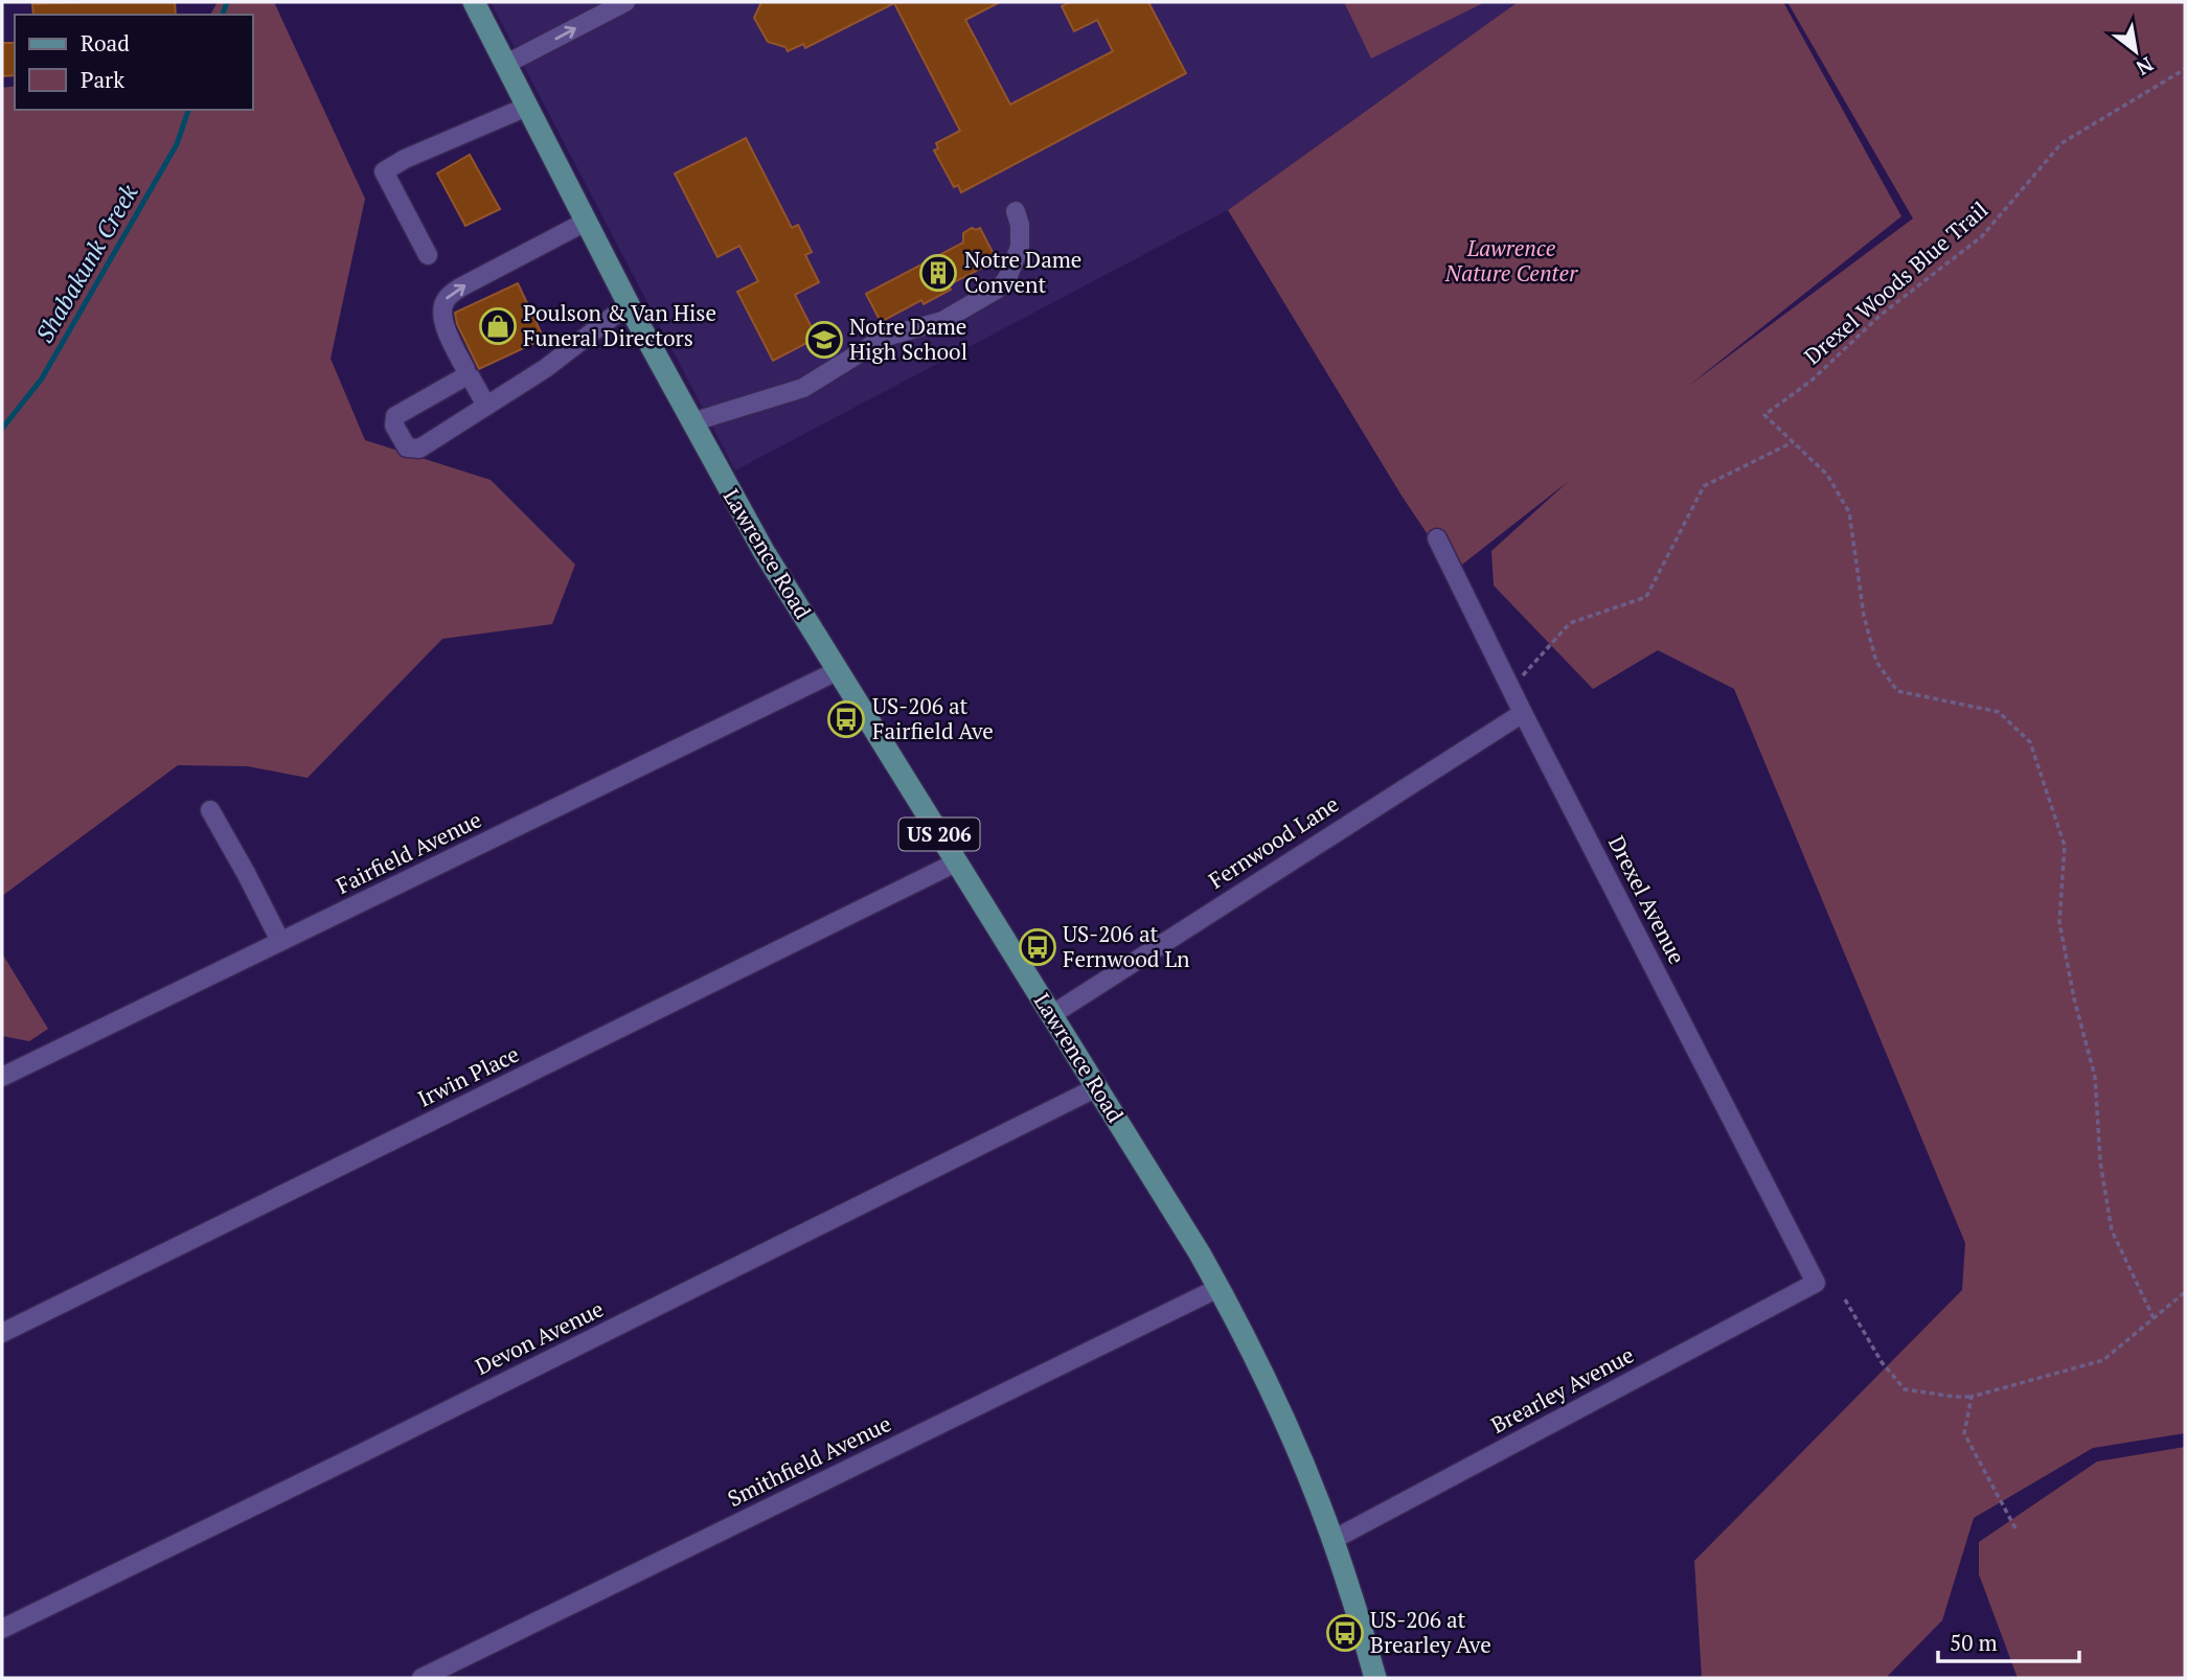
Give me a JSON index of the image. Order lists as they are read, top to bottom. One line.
{"streets":{"main road":["Lawrence Road","US 206"],"street":["Fernwood Lane","Fairfield Avenue","Drexel Avenue","Irwin Place","Devon Avenue","Brearley Avenue","Smithfield Avenue"],"path":["Drexel Woods Blue Trail"]},"crossings":[["Lawrence Road","Fernwood Lane"],["Lawrence Road","Fairfield Avenue"],["Lawrence Road","Irwin Place"],["Lawrence Road","Devon Avenue"],["Lawrence Road","Brearley Avenue"],["Lawrence Road","Smithfield Avenue"],["Fernwood Lane","Drexel Avenue"],["Drexel Avenue","Brearley Avenue"]],"water":["Shabakunk Creek"],"parks":["Lawrence Nature Center"],"places":{"building":["Notre Dame Convent"],"shop":["Poulson & Van Hise Funeral Directors"],"school or university":["Notre Dame High School"],"bus stop":["US-206 at Fairfield Ave","US-206 at Fernwood Ln","US-206 at Brearley Ave"]},"legend":["Road","Park"],"scale_bar":"50 m","north":"bottom right"}
